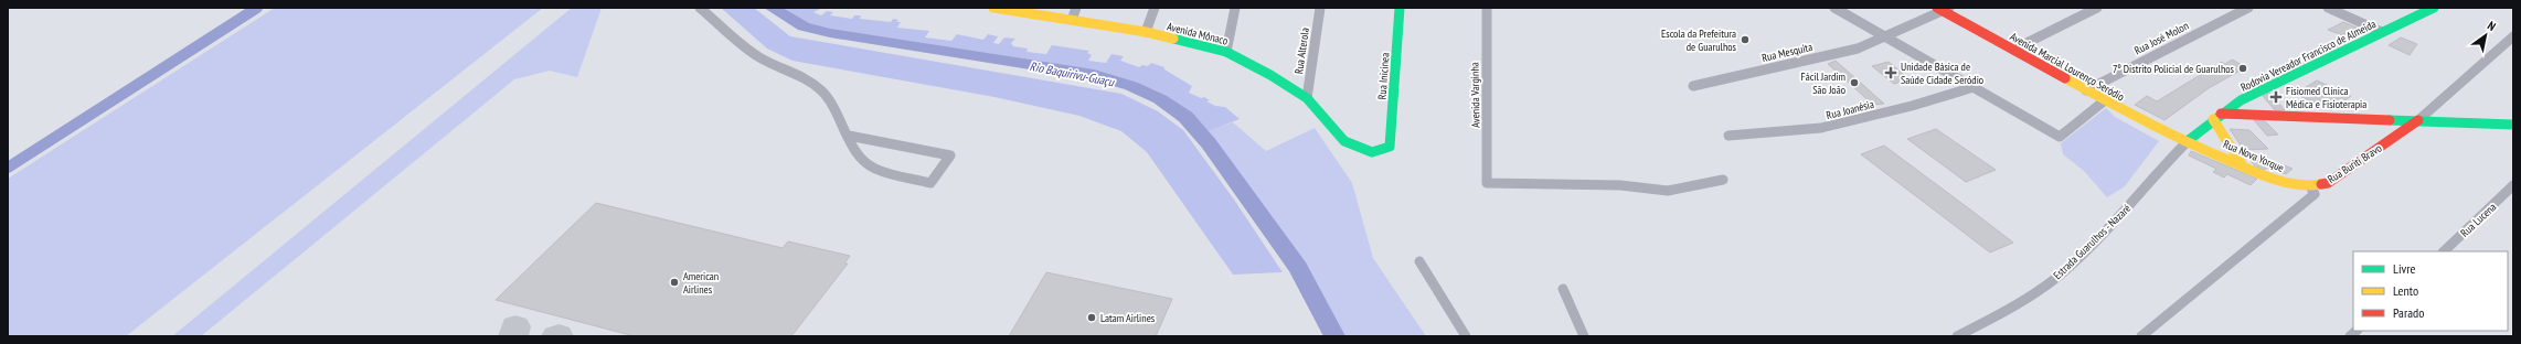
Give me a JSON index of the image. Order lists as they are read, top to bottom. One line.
{"streets":{"main road":["Avenida Mônaco","Rodovia Vereador Francisco de Almeida","Avenida Marcial Lourenço Seródio","Rua Inicinea","Rua Nova Yorque","Rua Buriti Bravo"],"street":["Rua José Molon","Rua Alterola","Rua Mesquita","Avenida Varginha","Rua Joanésia","Rua Lucena","Estrada Guarulhos - Nazaré"]},"crossings":[["Avenida Mônaco","Rua Alterola"],["Avenida Mônaco","Rua Inicinea"],["Rua José Molon","Avenida Marcial Lourenço Seródio"],["Rua Mesquita","Avenida Marcial Lourenço Seródio"],["Avenida Marcial Lourenço Seródio","Rua Nova Yorque"],["Avenida Marcial Lourenço Seródio","Estrada Guarulhos - Nazaré"],["Rua Nova Yorque","Rua Buriti Bravo"],["Rua Nova Yorque","Estrada Guarulhos - Nazaré"]],"water":["Rio Baquirivu-Guaçu"],"places":{"other":["Escola da Prefeitura de Guarulhos","7º Distrito Policial de Guarulhos","Fácil Jardim São João","American Airlines","Latam Airlines"],"health":["Unidade Básica de Saúde Cidade Seródio","Fisiomed Clínica Médica e Fisioterapia"]},"legend":["Livre","Lento","Parado"],"north":"top right"}
